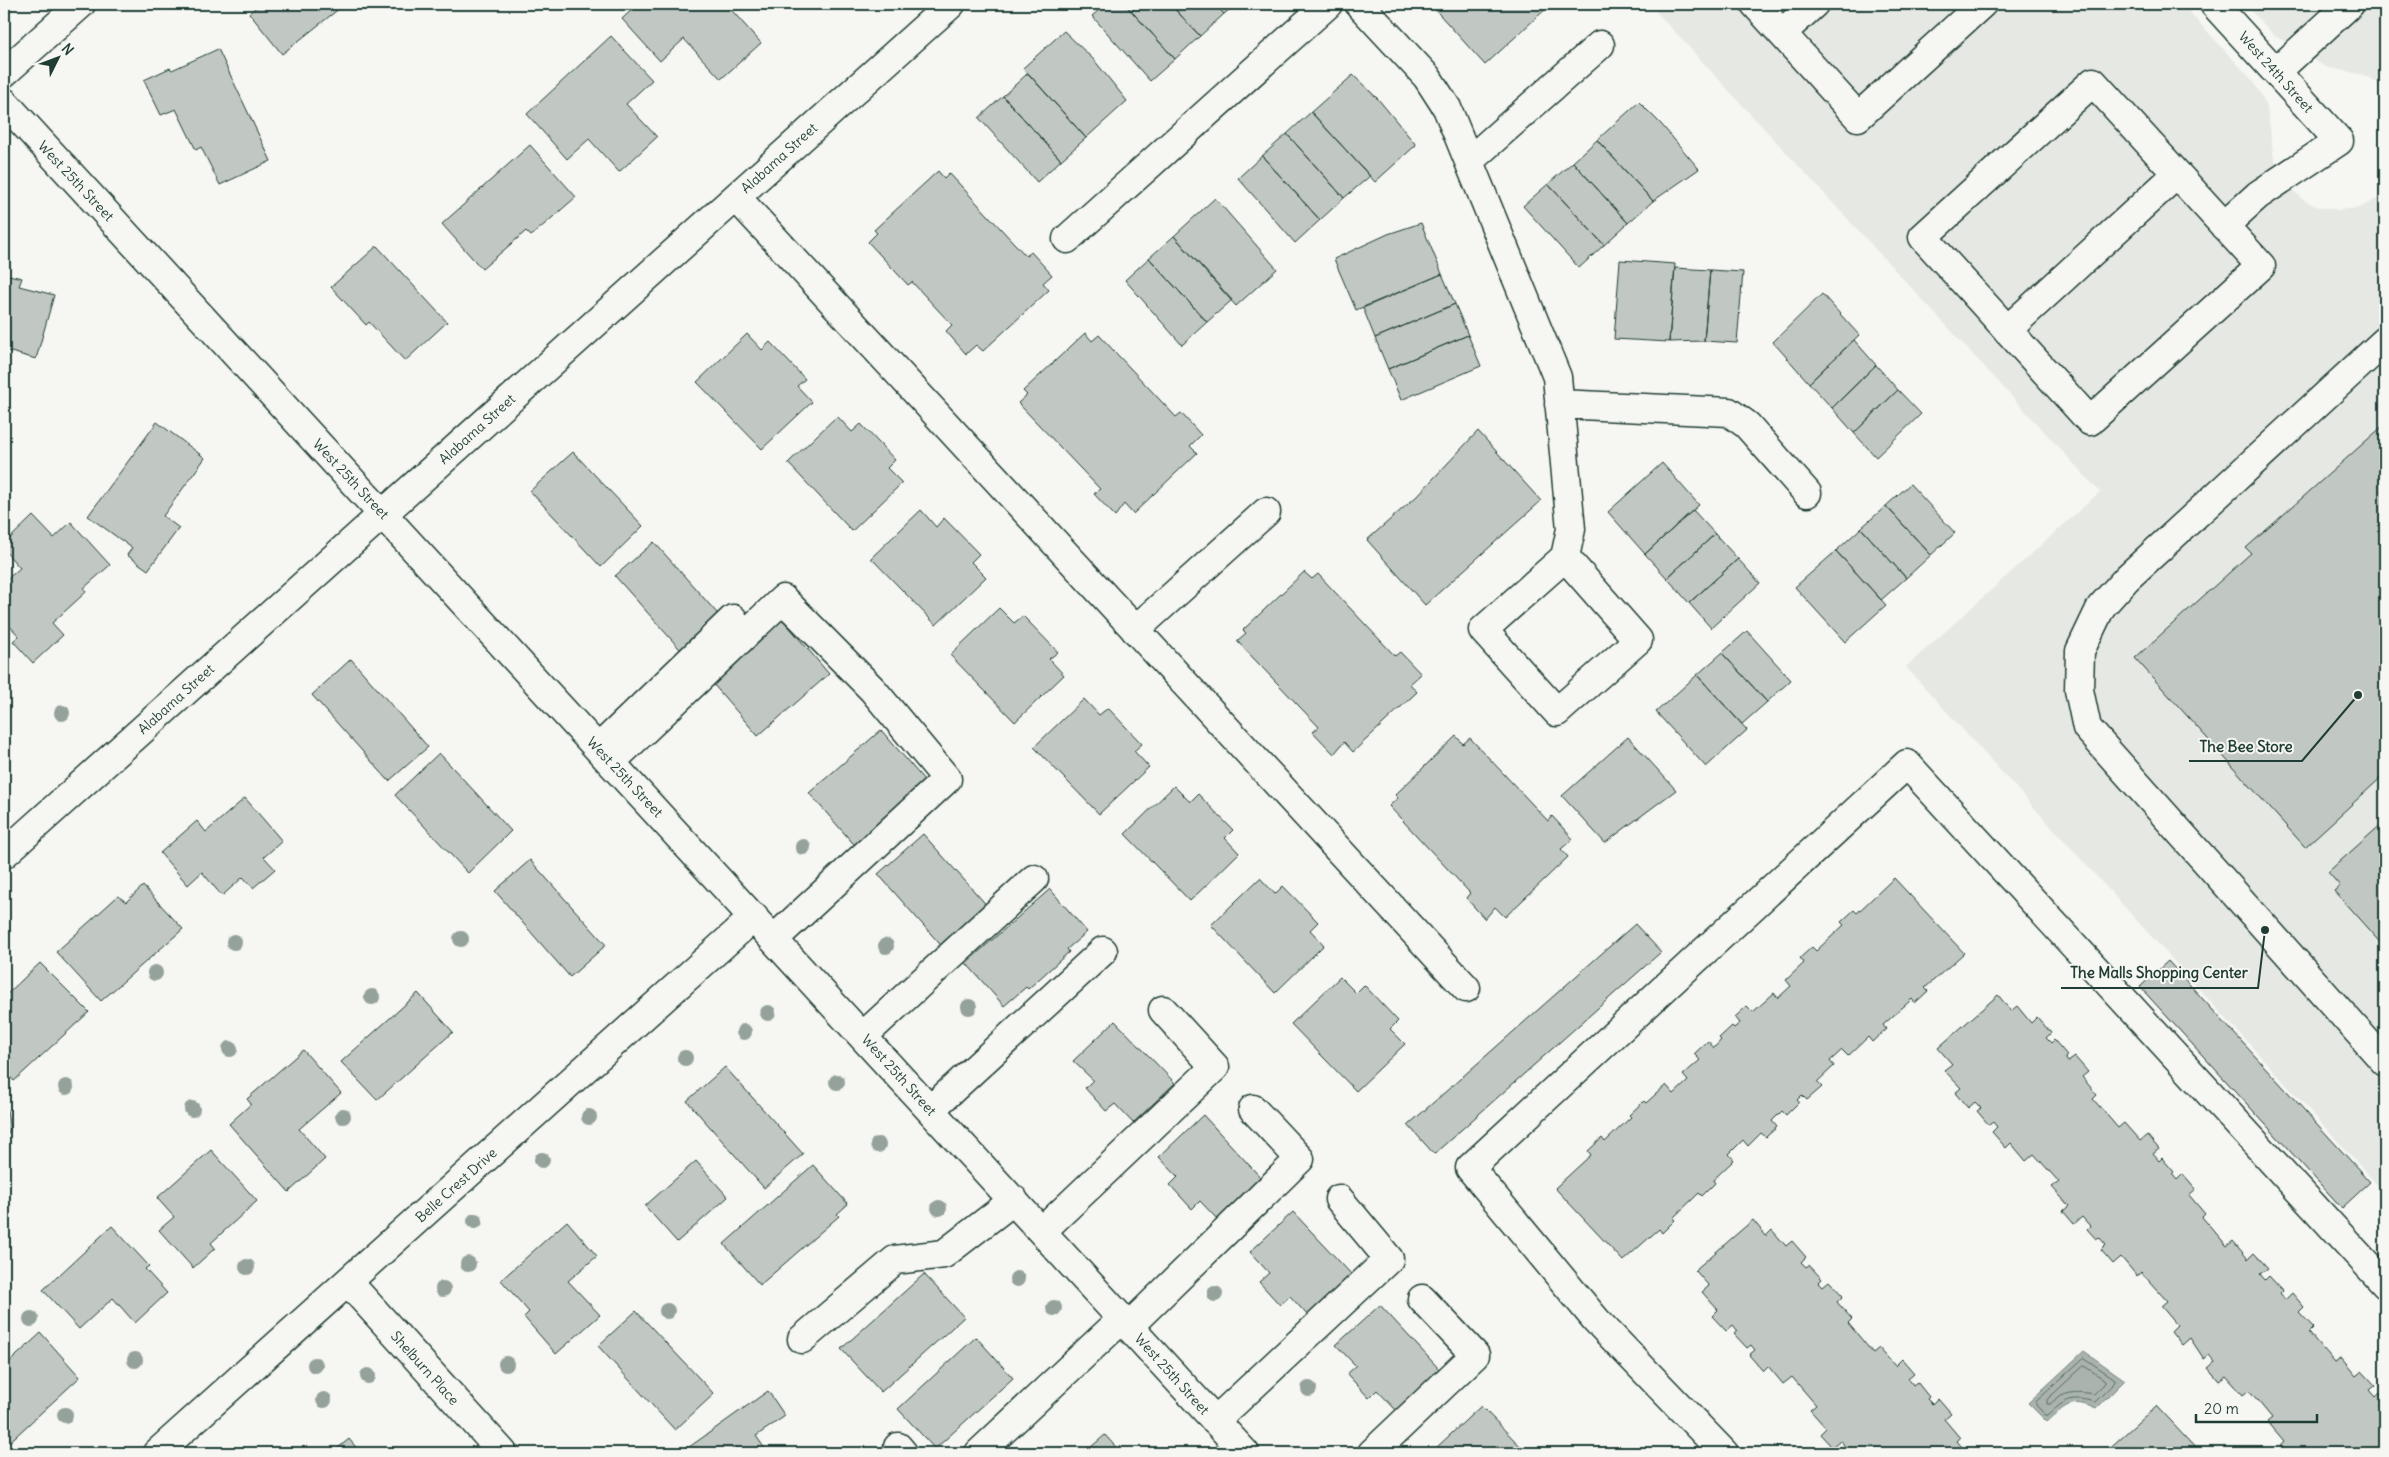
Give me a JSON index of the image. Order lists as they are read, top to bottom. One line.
{"streets":{"street":["West 24th Street","Alabama Street","West 25th Street","Belle Crest Drive","Shelburn Place"]},"crossings":[["Alabama Street","West 25th Street"],["West 25th Street","Belle Crest Drive"],["Belle Crest Drive","Shelburn Place"]],"places":["The Bee Store","The Malls Shopping Center"],"scale_bar":"20 m","north":"top right"}
